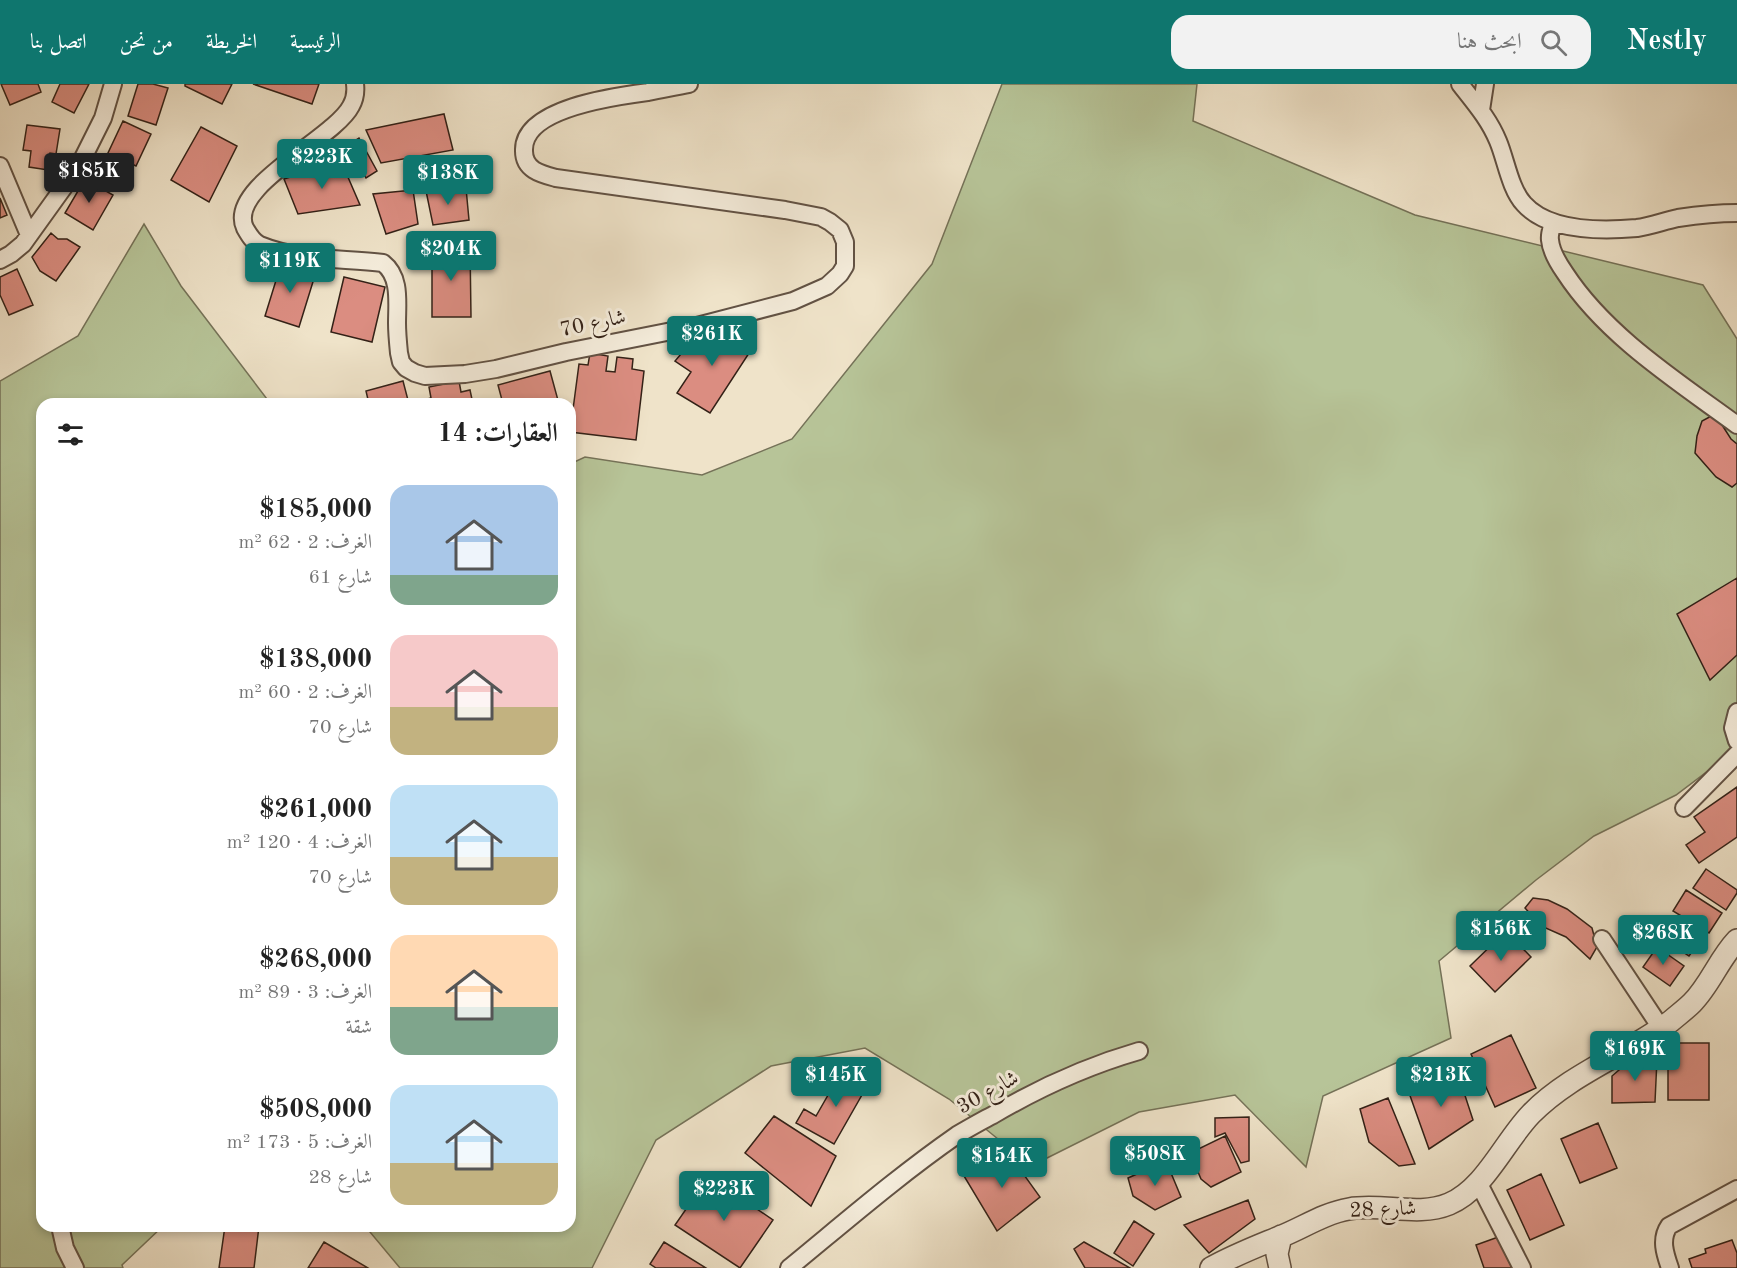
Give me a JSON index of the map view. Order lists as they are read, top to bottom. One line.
{"streets":{"street":["شارع 70","شارع 30","شارع 28"]},"page":{"header":"Nestly","search":"ابحث هنا","nav":["الرئيسية","الخريطة","من نحن","اتصل بنا"],"price":["$223K","$185K","$138K","$204K","$119K","$261K","$156K","$268K","$169K","$145K","$213K","$508K","$154K","$223K"],"heading":"العقارات: 14","list":[{"name":"$185,000","note":"الغرف: 2 · 62 m² · شارع 61"},{"name":"$138,000","note":"الغرف: 2 · 60 m² · شارع 70"},{"name":"$261,000","note":"الغرف: 4 · 120 m² · شارع 70"},{"name":"$268,000","note":"الغرف: 3 · 89 m² · شقة"},{"name":"$508,000","note":"الغرف: 5 · 173 m² · شارع 28"}]}}
